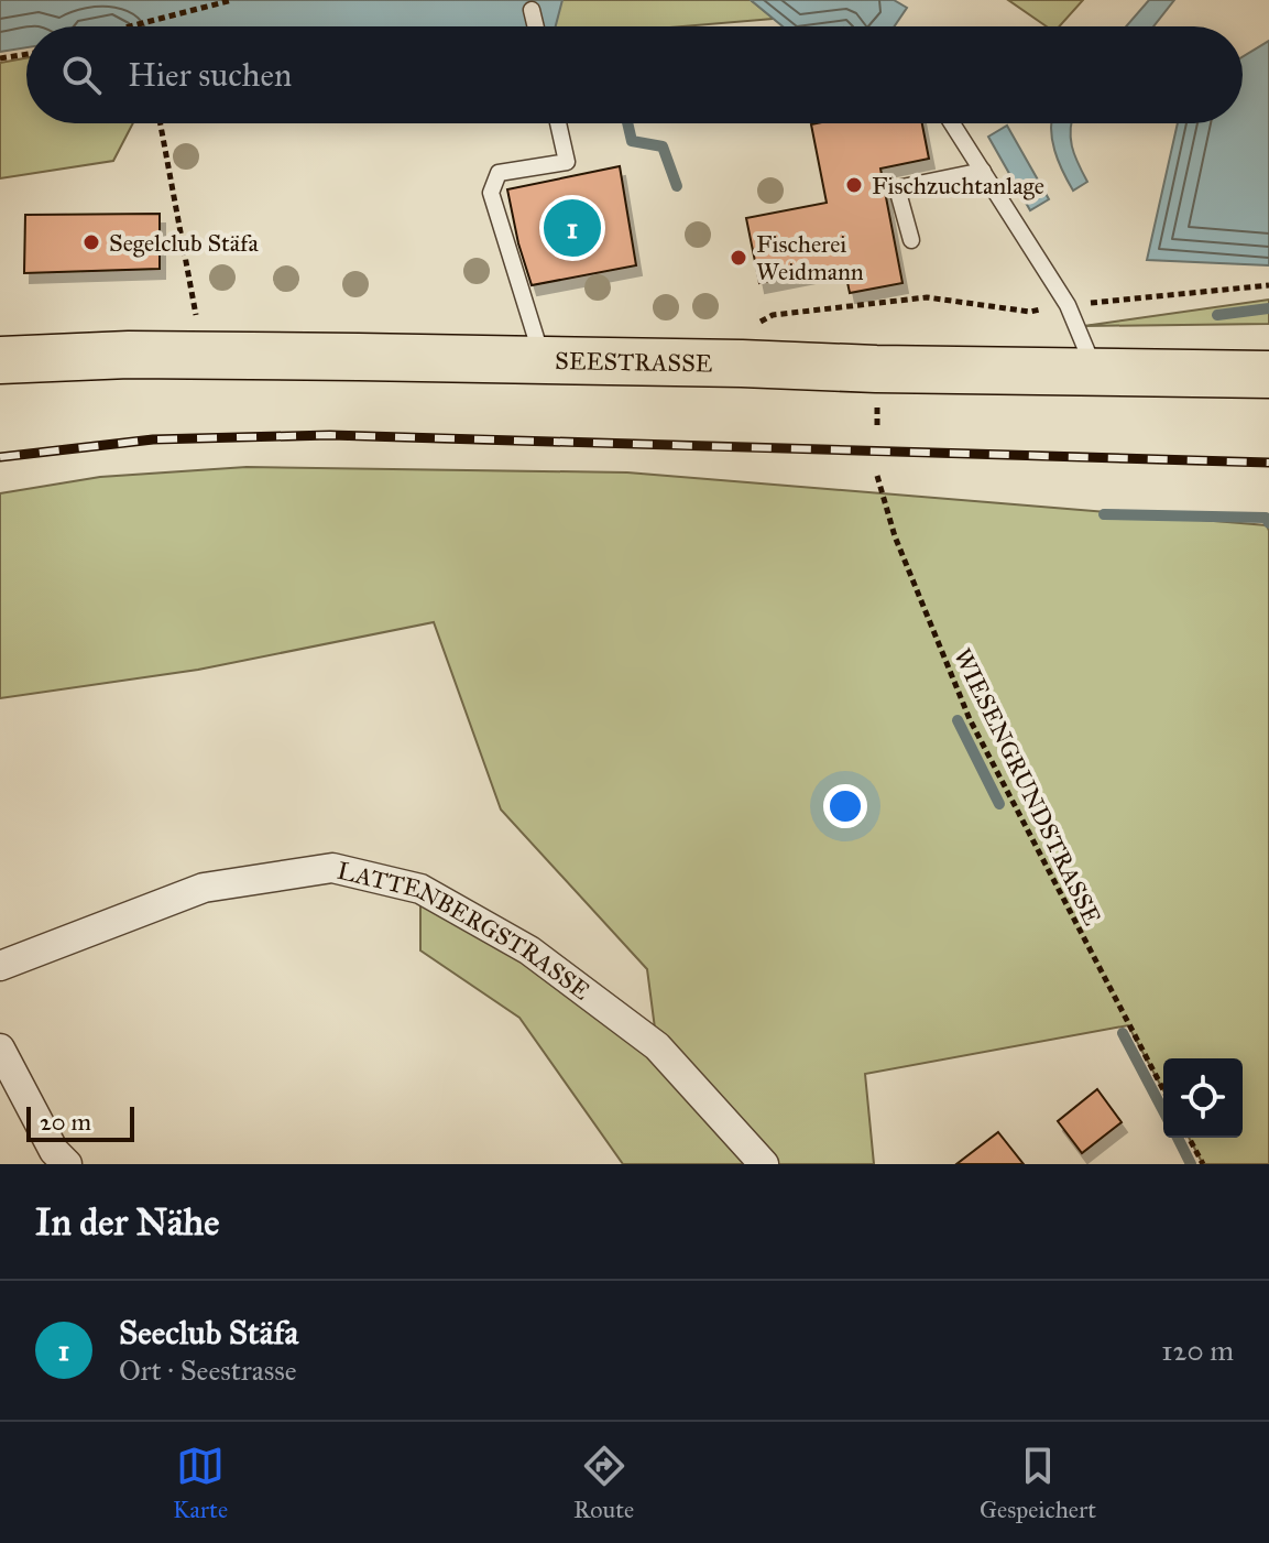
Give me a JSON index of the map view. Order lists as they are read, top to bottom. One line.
{"streets":{"main road":["SEESTRASSE"],"street":["LATTENBERGSTRASSE"],"path":["WIESENGRUNDSTRASSE"]},"places":["Fischzuchtanlage","Segelclub Stäfa","Fischerei Weidmann"],"scale_bar":"20 m","page":{"search":"Hier suchen","pins":"1","scale":"20 m","heading":"In der Nähe","list":[{"mark":"1","name":"Seeclub Stäfa","note":"Ort · Seestrasse","value":"120 m"}],"nav":["Karte","Route","Gespeichert"]}}
